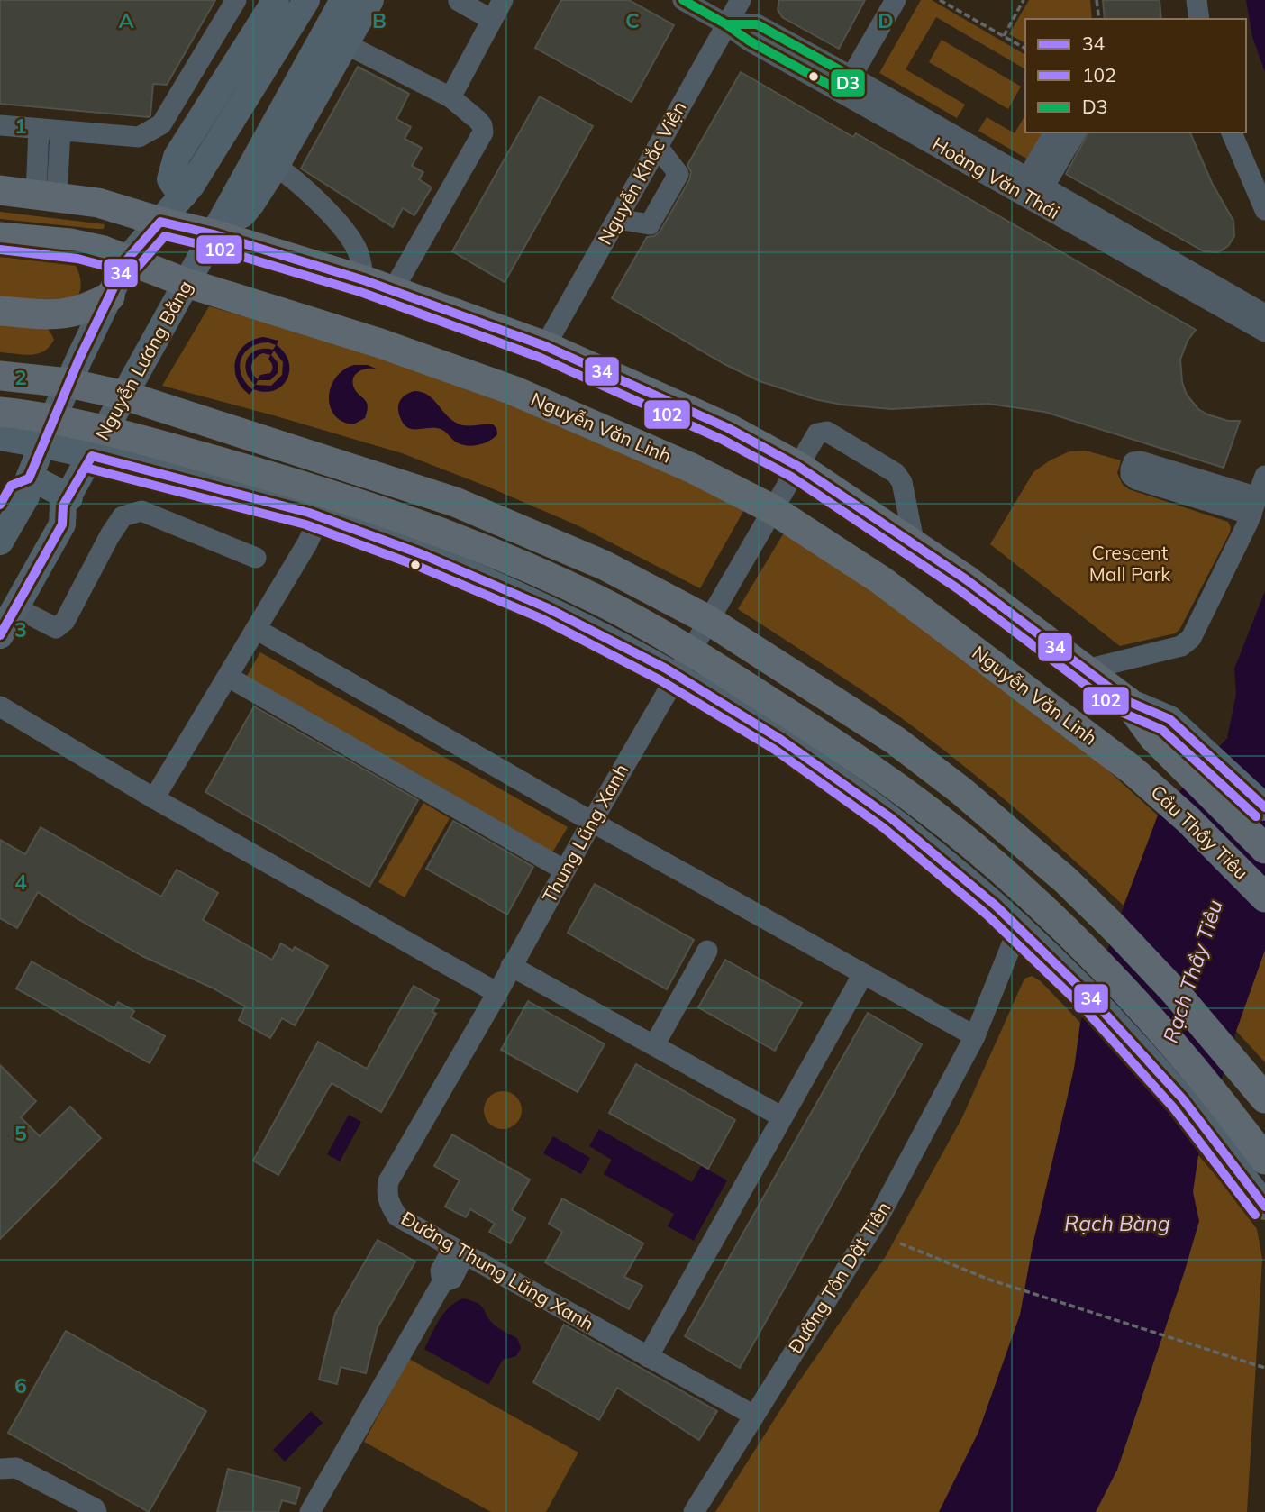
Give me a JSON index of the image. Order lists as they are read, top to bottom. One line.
{"streets":{"highway":["Nguyễn Văn Linh","Cầu Thầy Tiêu"],"main road":["Nguyễn Lương Bằng"],"street":["Nguyễn Khắc Viện","Hoàng Văn Thái","Thung Lũng Xanh","Đường Thung Lũng Xanh","Đường Tôn Dật Tiên"]},"crossings":[["Nguyễn Khắc Viện","Hoàng Văn Thái"],["Nguyễn Lương Bằng","Nguyễn Văn Linh"],["Nguyễn Văn Linh","Cầu Thầy Tiêu"],["Nguyễn Văn Linh","Thung Lũng Xanh"],["Thung Lũng Xanh","Đường Thung Lũng Xanh"],["Đường Thung Lũng Xanh","Đường Tôn Dật Tiên"]],"water":["Rạch Thầy Tiêu","Rạch Bàng"],"parks":["Crescent Mall Park"],"lines":["transit line D3","transit line 34","transit line 102"],"legend":["34","102","D3"],"grid":{"columns":["A","B","C","D"],"rows":["1","2","3","4","5","6"]}}
